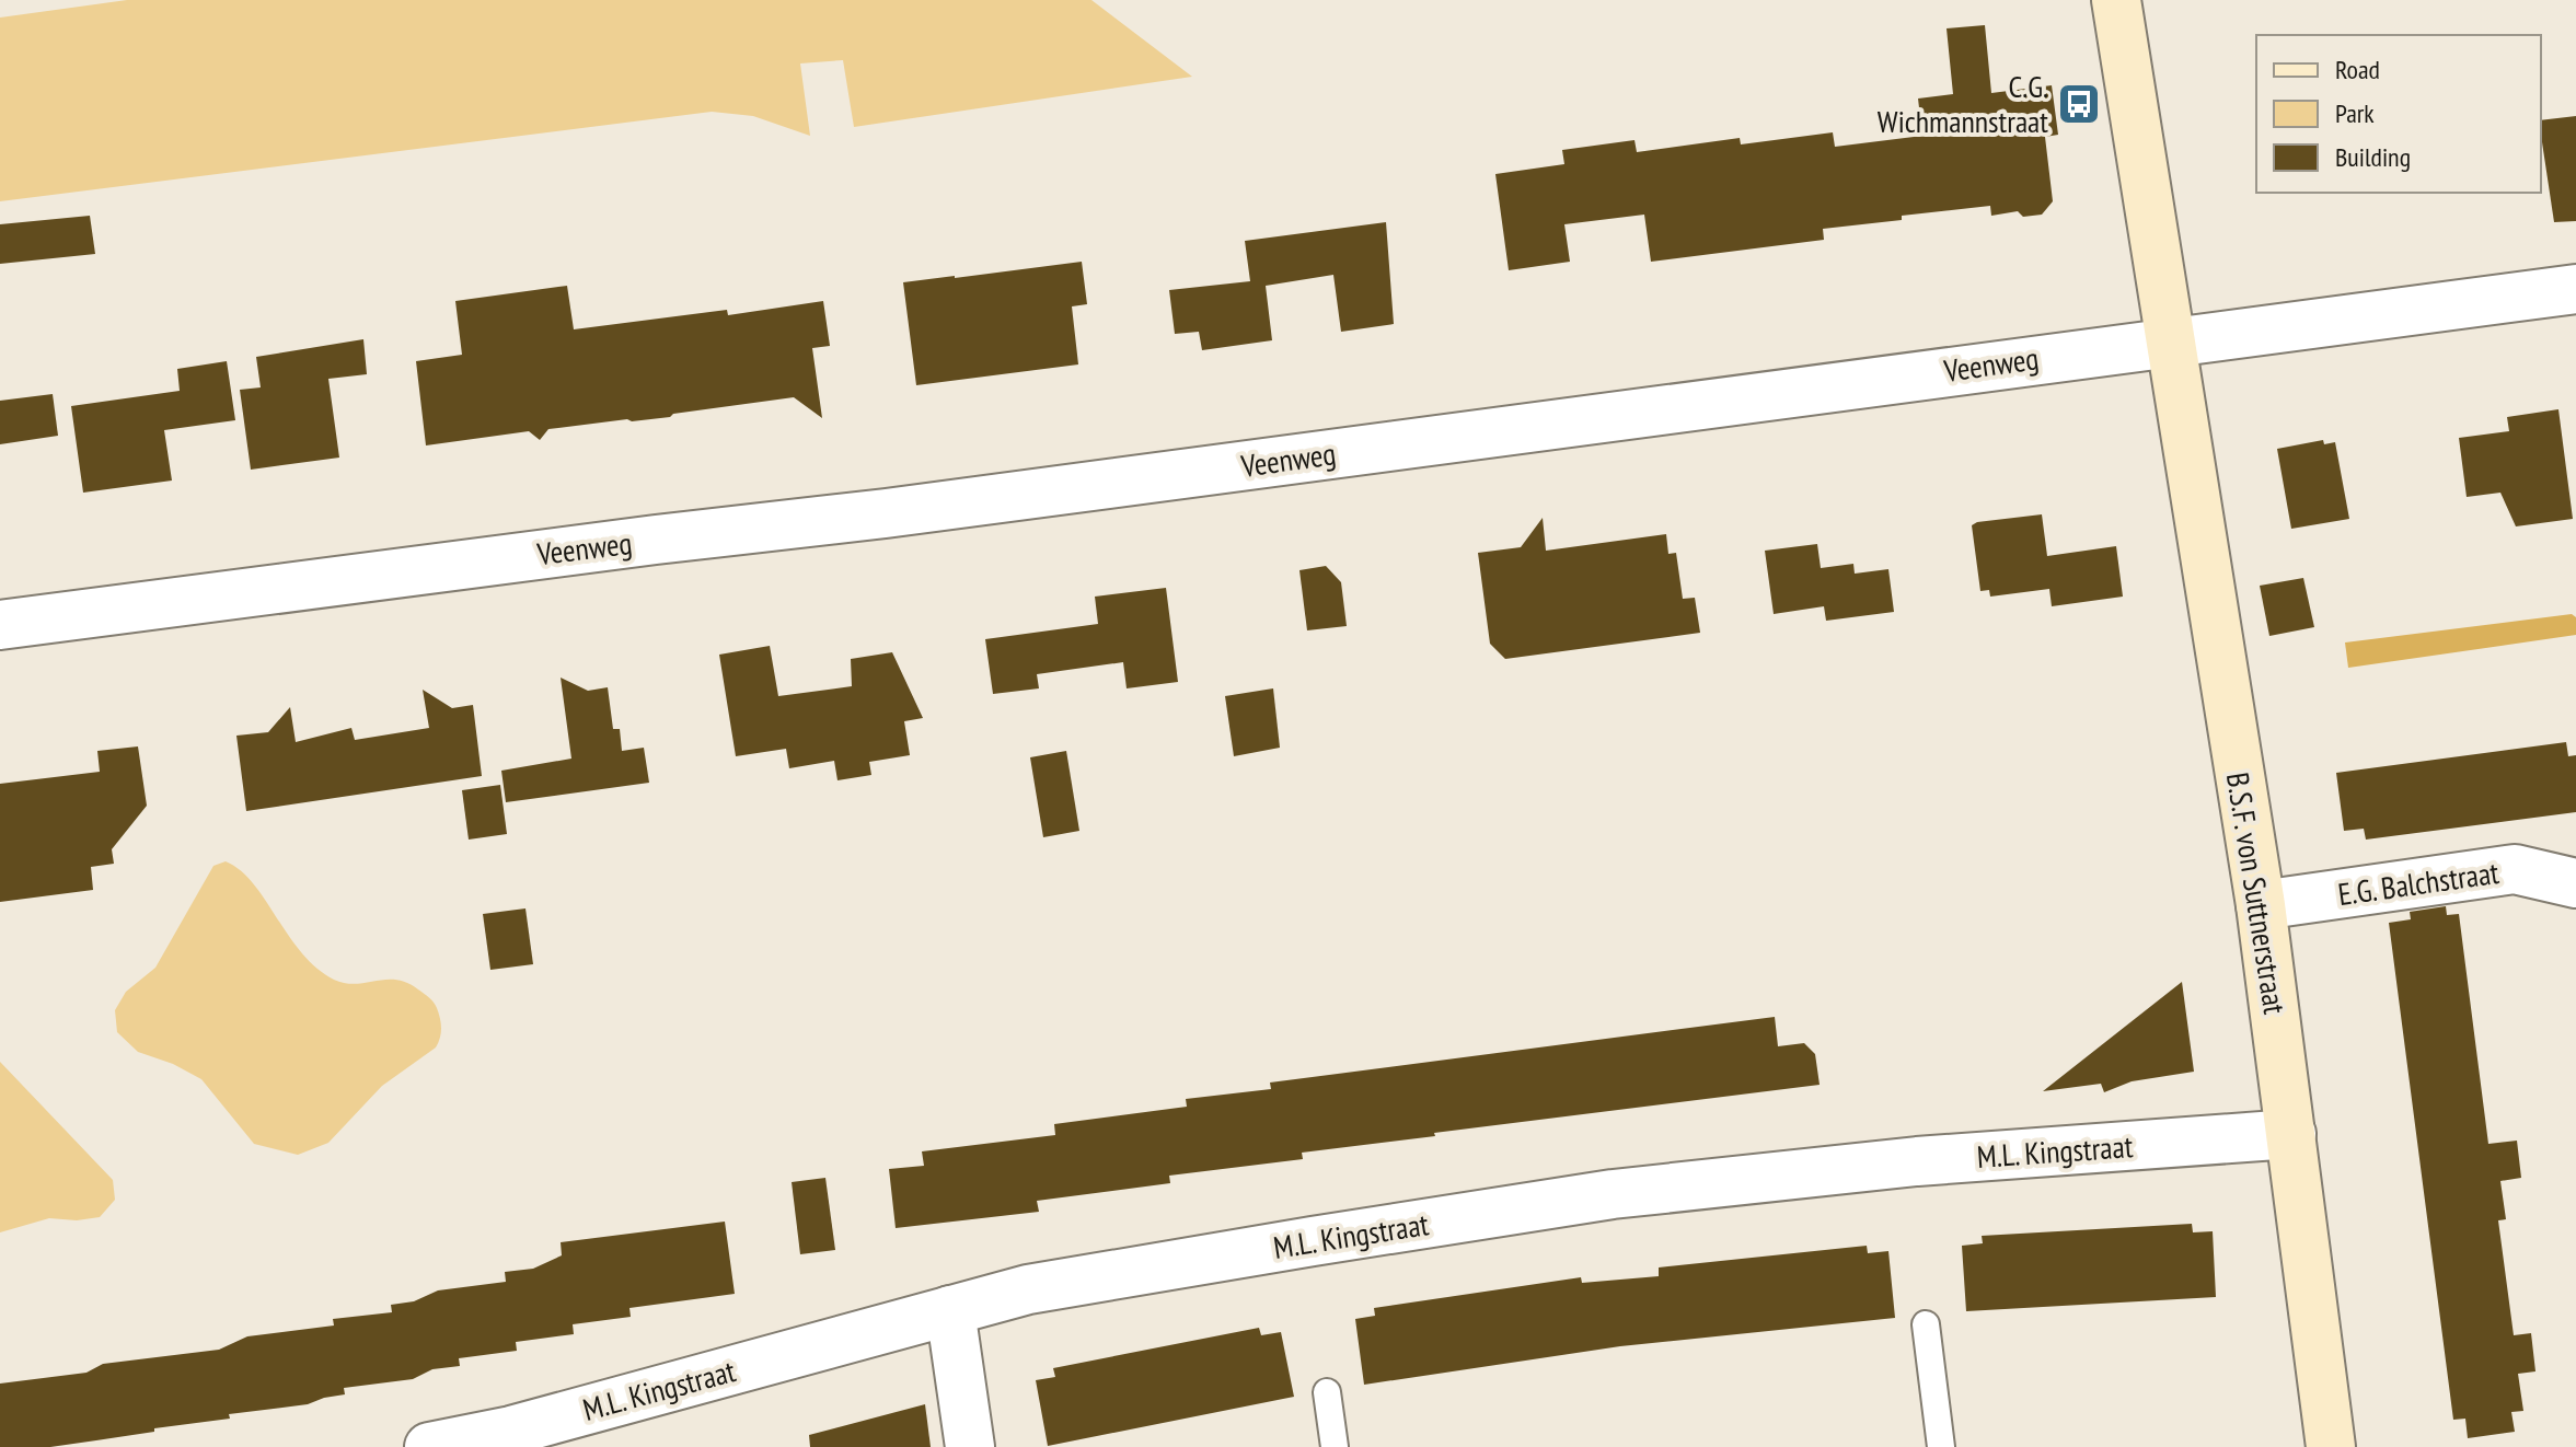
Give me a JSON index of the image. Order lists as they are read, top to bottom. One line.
{"streets":{"street":["Veenweg","E.G. Balchstraat","B.S.F. von Suttnerstraat","M.L. Kingstraat"]},"crossings":[["Veenweg","B.S.F. von Suttnerstraat"],["E.G. Balchstraat","B.S.F. von Suttnerstraat"],["B.S.F. von Suttnerstraat","M.L. Kingstraat"]],"places":{"bus stop":["C.G. Wichmannstraat"]},"legend":["Road","Park","Building"]}
